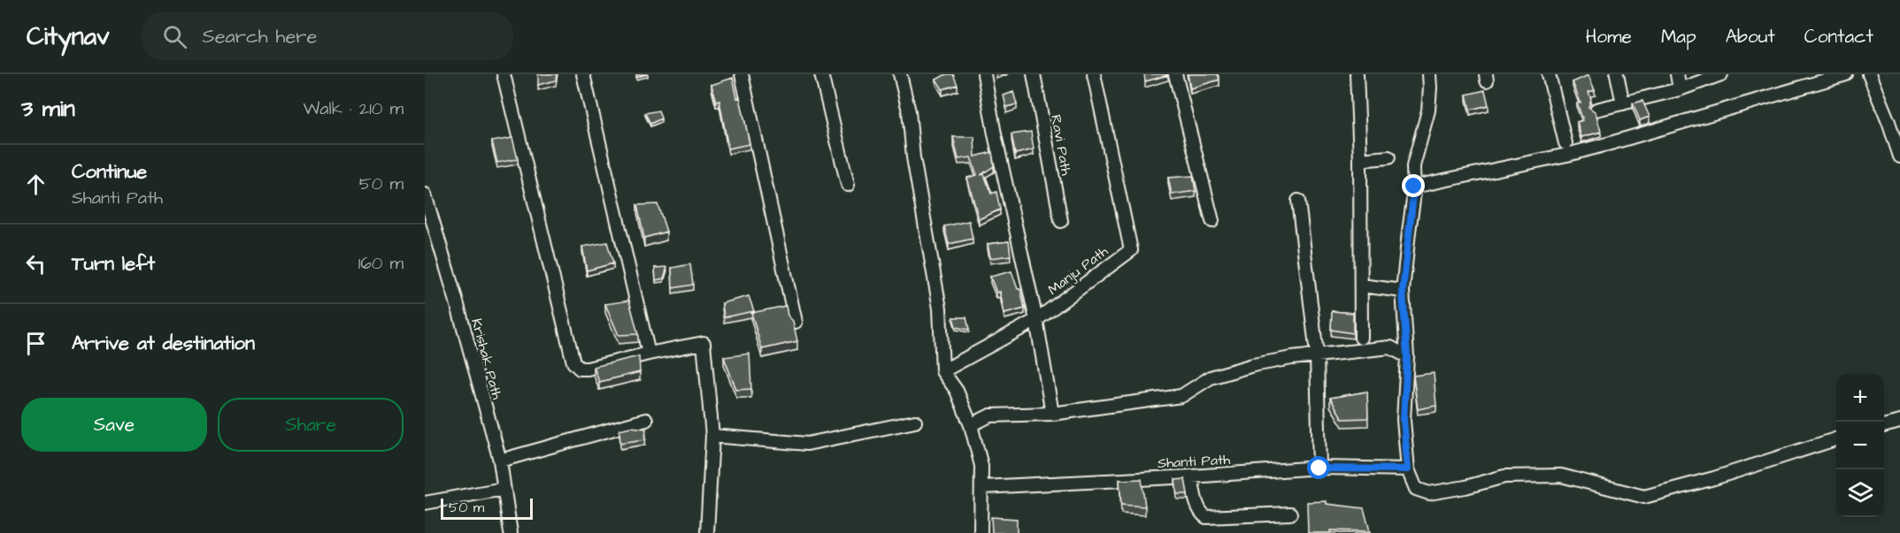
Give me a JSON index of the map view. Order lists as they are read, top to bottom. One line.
{"streets":{"street":["Ravi Path","Manju Path","Krishak Path","Shanti Path"]},"scale_bar":"50 m","page":{"header":"Citynav","search":"Search here","nav":["Home","Map","About","Contact"],"heading":["3 min","Walk · 210 m"],"list":[["Continue","Shanti Path","50 m"],["Turn left","160 m"],"Arrive at destination"],"map_buttons":["+","−"],"buttons":["Save","Share"],"scale":"50 m"}}
